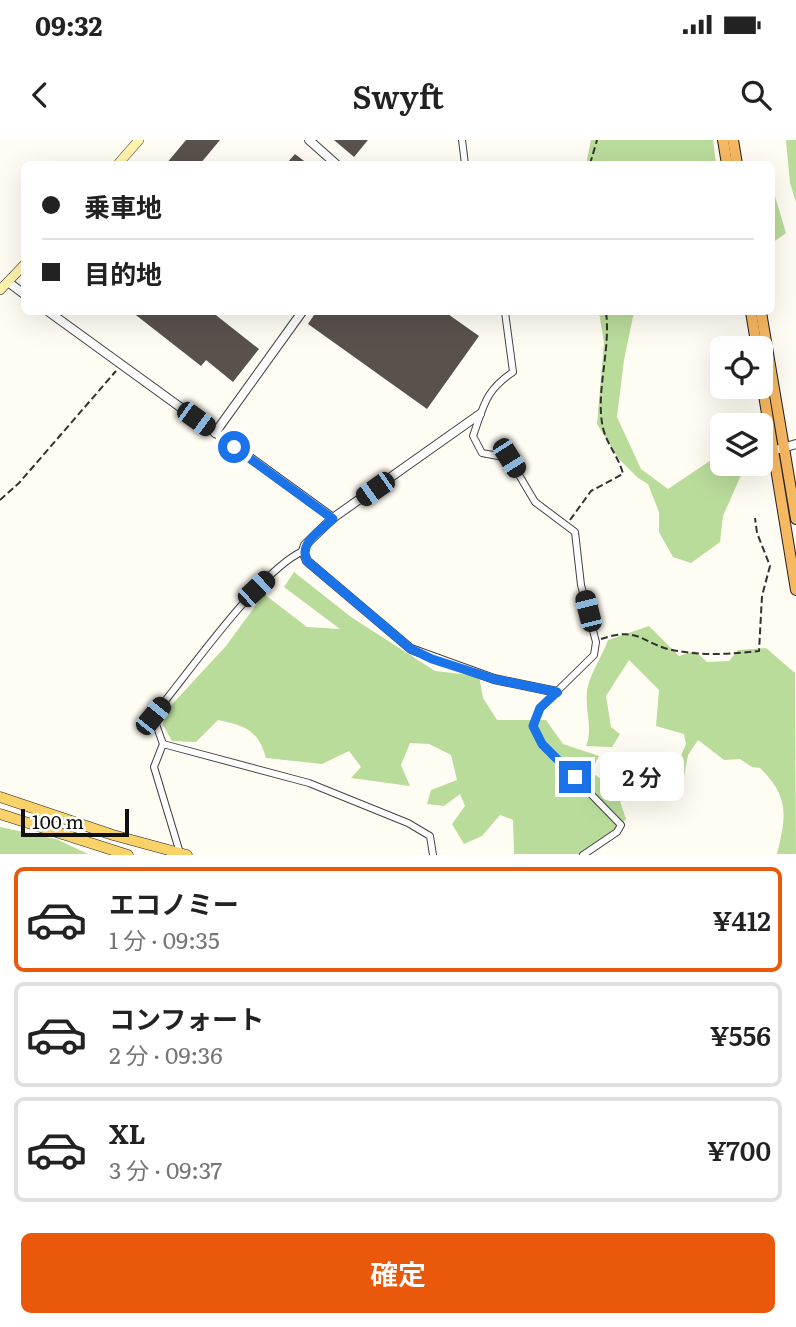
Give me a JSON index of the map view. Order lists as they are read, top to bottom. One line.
{"scale_bar":"100 m","page":{"status":"09:32","header":"Swyft","banner":["乗車地","目的地"],"bubble":"2 分","scale":"100 m","list":[{"name":"エコノミー","note":"1 分 · 09:35","value":"¥412"},{"name":"コンフォート","note":"2 分 · 09:36","value":"¥556"},{"name":"XL","note":"3 分 · 09:37","value":"¥700"}],"buttons":"確定"}}
